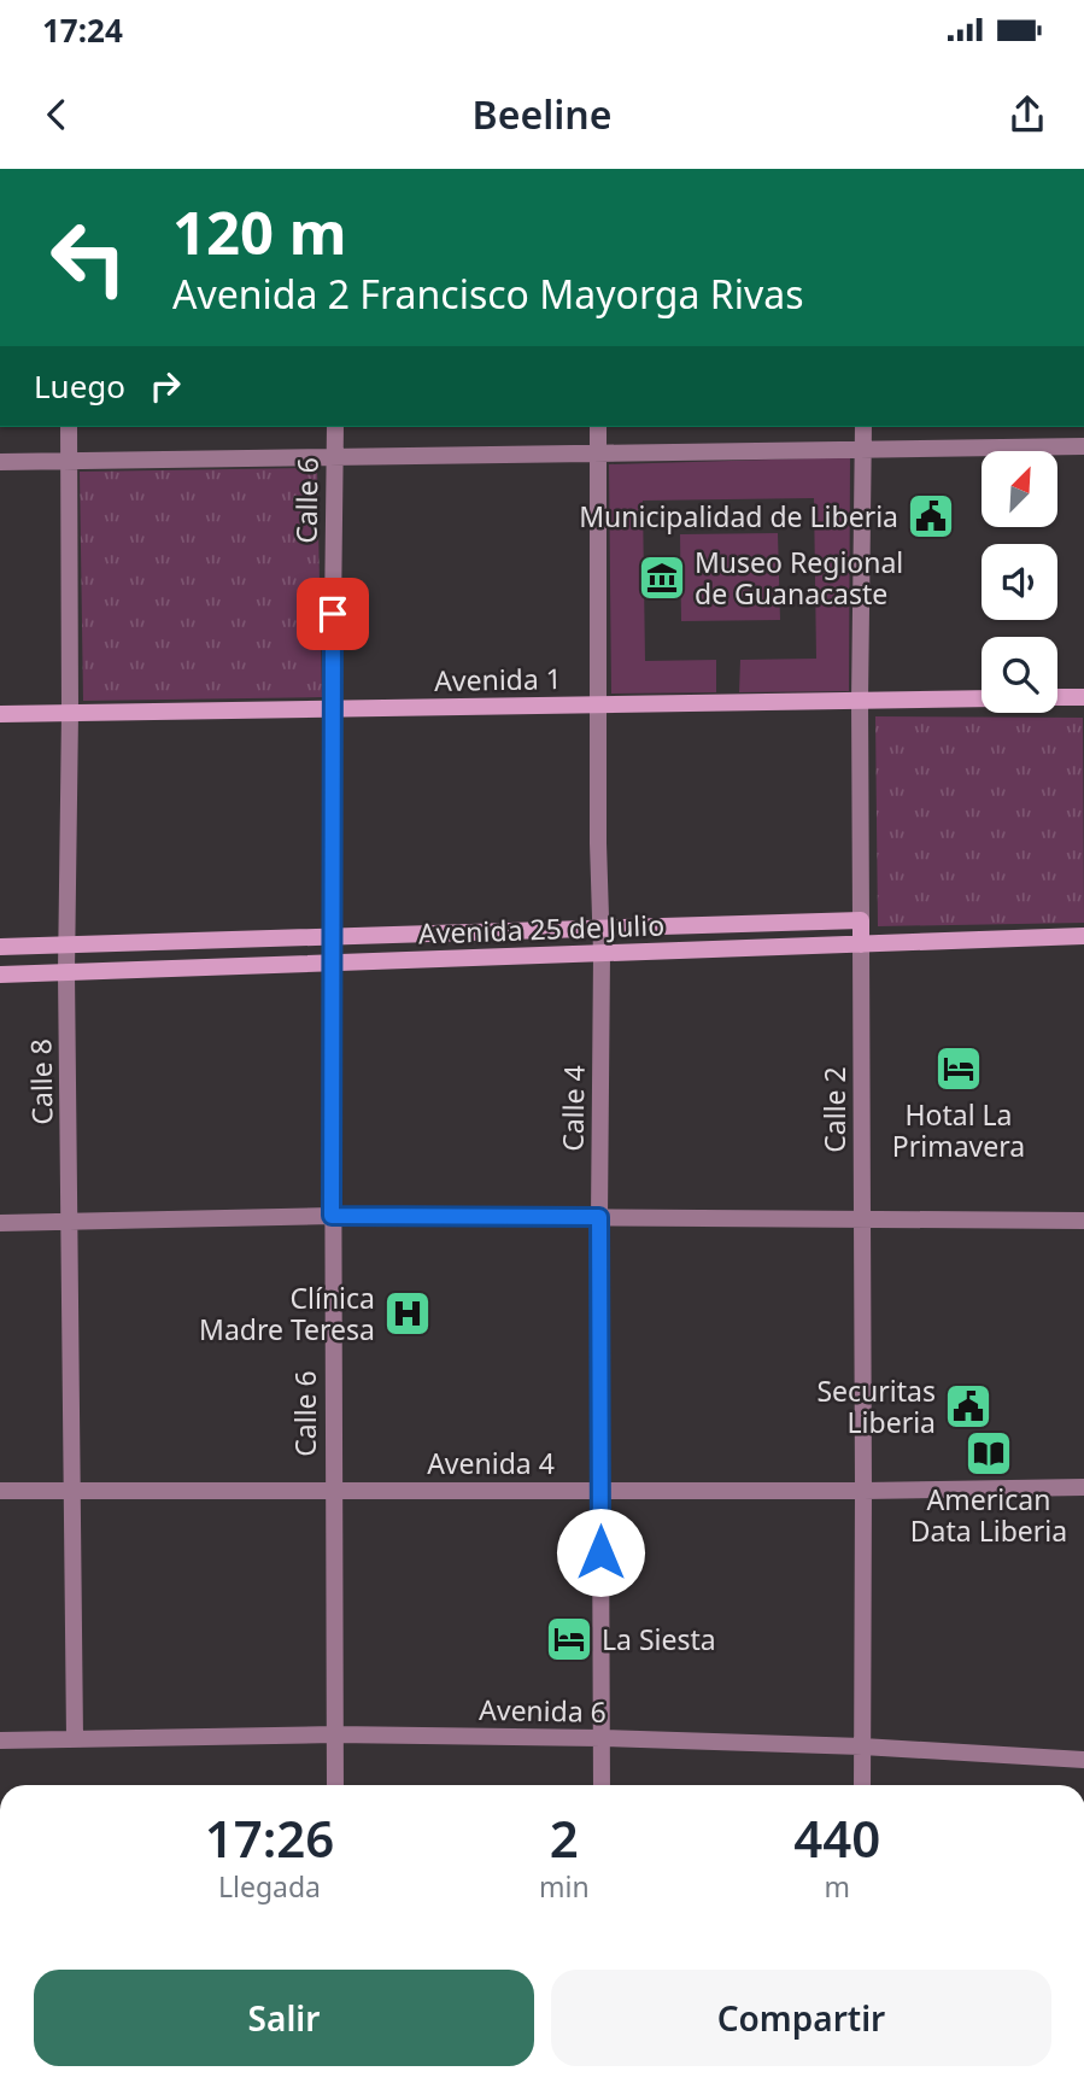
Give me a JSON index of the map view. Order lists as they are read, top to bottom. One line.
{"streets":{"street":["Calle 6","Avenida 1","Avenida 25 de Julio","Calle 8","Calle 4","Calle 2","Avenida 4","Avenida 6"]},"crossings":[["Calle 6","Avenida 1"],["Calle 6","Avenida 25 de Julio"],["Calle 6","Avenida 4"],["Calle 6","Avenida 6"],["Avenida 1","Calle 8"],["Avenida 1","Calle 4"],["Avenida 1","Calle 2"],["Avenida 25 de Julio","Calle 8"],["Avenida 25 de Julio","Calle 4"],["Avenida 25 de Julio","Calle 2"],["Calle 8","Avenida 4"],["Calle 8","Avenida 6"],["Calle 4","Avenida 4"],["Calle 4","Avenida 6"],["Calle 2","Avenida 4"],["Calle 2","Avenida 6"]],"places":{"public building":["Municipalidad de Liberia","Securitas Liberia"],"museum":["Museo Regional de Guanacaste"],"hotel":["Hotal La Primavera","La Siesta"],"hospital":["Clínica Madre Teresa"],"library":["American Data Liberia"]},"north":"top right","page":{"status":"17:24","header":"Beeline","turn":["120 m","Avenida 2 Francisco Mayorga Rivas"],"then":"Luego","eta":["17:26","Llegada","2","min","440","m"],"buttons":["Salir","Compartir"]}}
